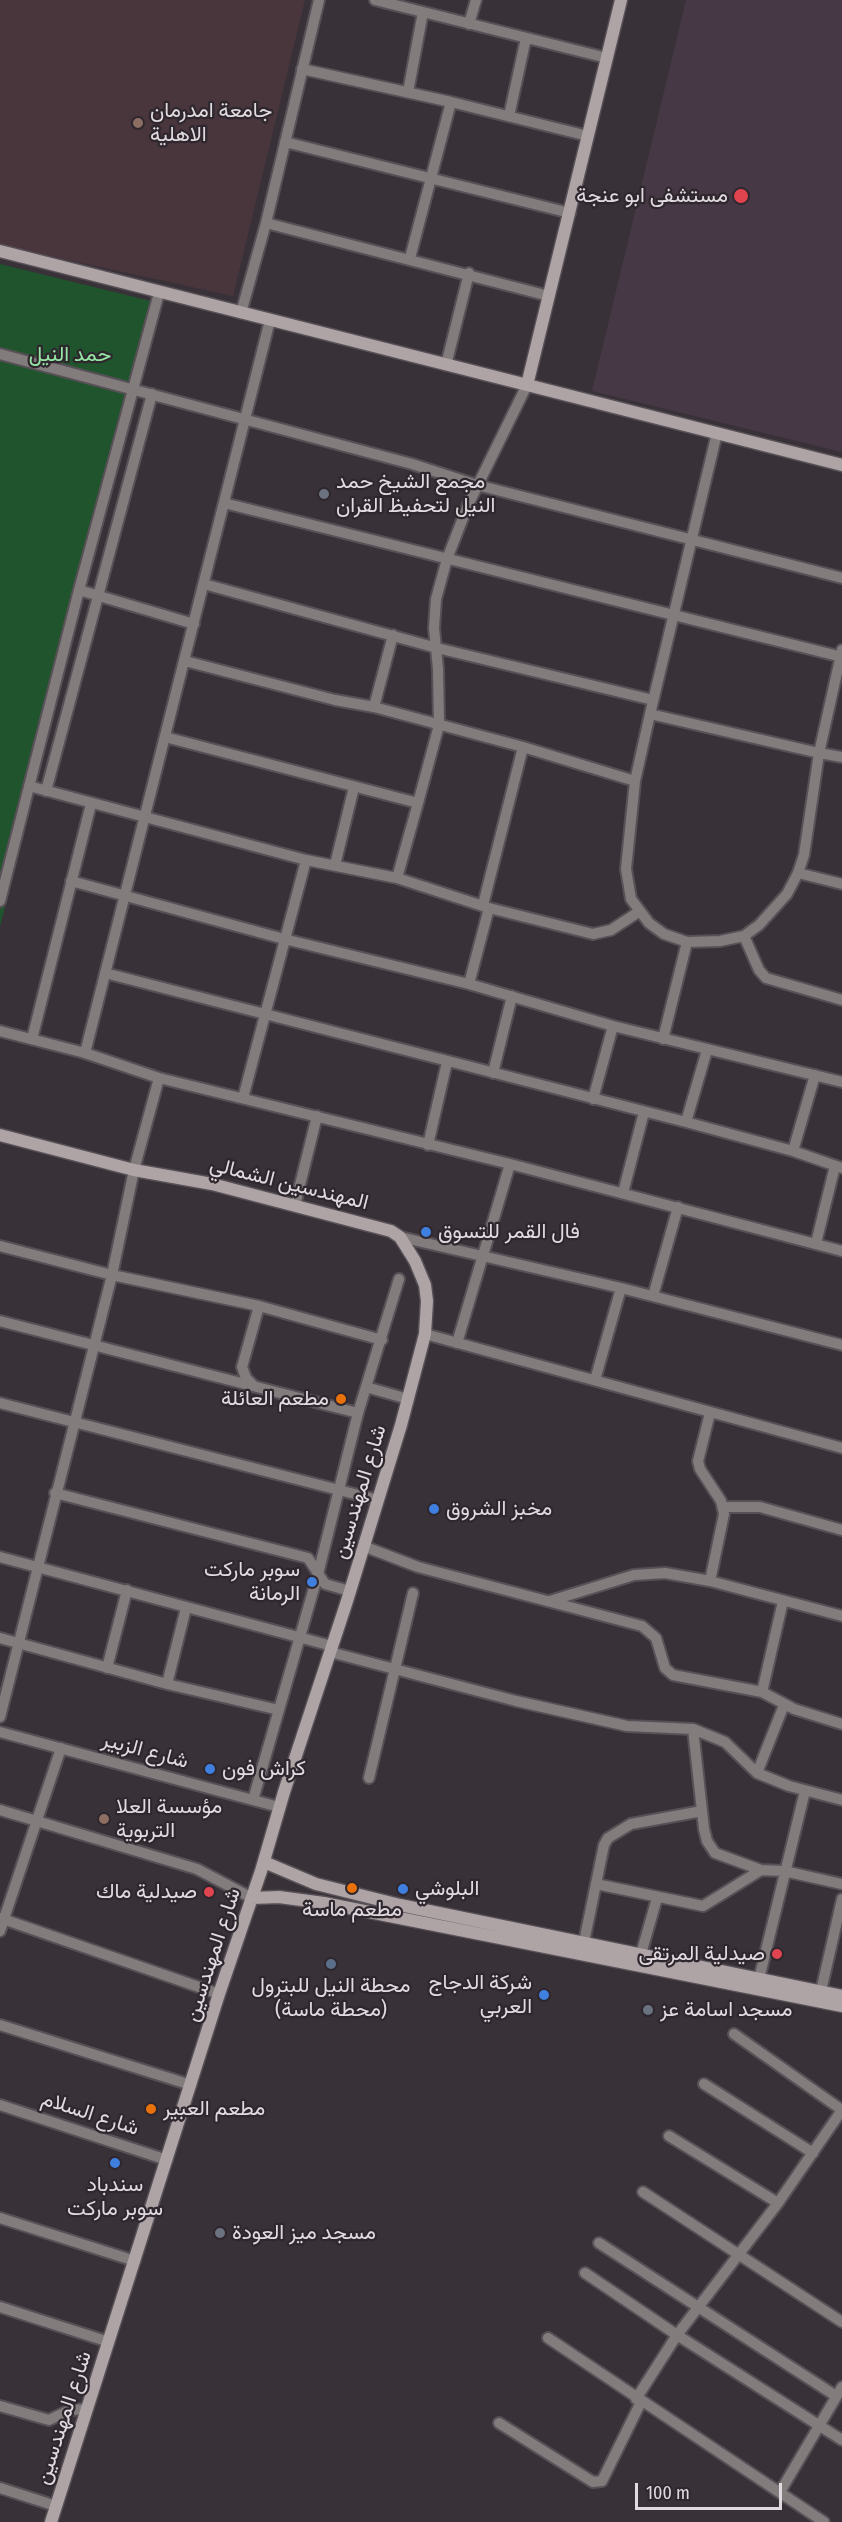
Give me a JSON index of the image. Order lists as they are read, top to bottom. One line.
{"streets":{"main road":["المهندسين الشمالي","شارع المهندسين"],"street":["شارع الزبير","شارع السلام"]},"crossings":[["شارع المهندسين","شارع الزبير"],["شارع المهندسين","شارع السلام"]],"parks":["حمد النيل"],"places":["جامعة امدرمان الاهلية","مستشفى ابو عنجة","مجمع الشيخ حمد النيل لتحفيظ القران","فال القمر للتسوق","مطعم العائلة","مخبز الشروق","سوبر ماركت الرمانة","كراش فون","مؤسسة العلا التربوية","مطعم ماسة","البلوشي","صيدلية ماك","صيدلية المرتقى","محطة النيل للبترول (محطة ماسة)","شركة الدجاج العربي","مسجد اسامة عز","مطعم العبير","سندباد سوبر ماركت","مسجد ميز العودة"],"scale_bar":"100 m"}
